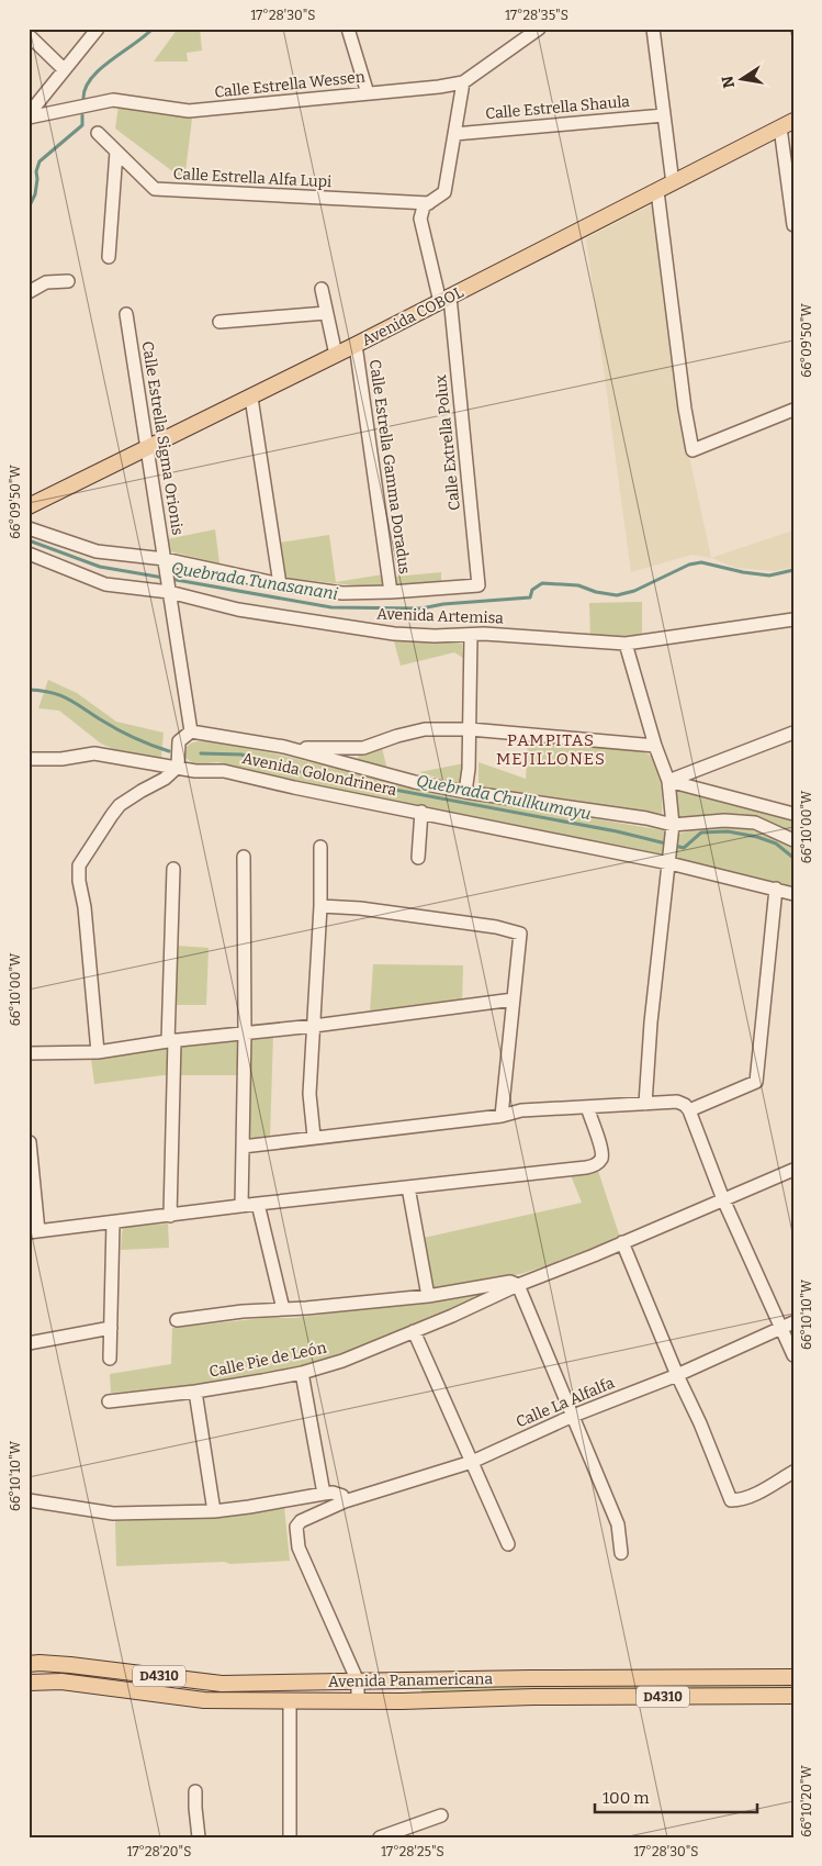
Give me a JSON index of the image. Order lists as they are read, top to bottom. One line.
{"streets":{"main road":["Avenida COBOL","D4310","Avenida Panamericana"],"street":["Calle Estrella Wessen","Calle Estrella Shaula","Calle Estrella Alfa Lupi","Calle Estrella Sigma Orionis","Calle Extrella Polux","Calle Estrella Gamma Doradus","Avenida Artemisa","Avenida Golondrinera","Calle Pie de León","Calle La Alfalfa"]},"crossings":[["Calle Estrella Alfa Lupi","Calle Extrella Polux"],["Avenida COBOL","Calle Estrella Sigma Orionis"],["Avenida COBOL","Calle Extrella Polux"],["Avenida COBOL","Calle Estrella Gamma Doradus"],["Calle Estrella Sigma Orionis","Avenida Artemisa"],["Calle Extrella Polux","Avenida Artemisa"],["Calle Estrella Gamma Doradus","Avenida Artemisa"],["Calle La Alfalfa","Avenida Panamericana"]],"districts":["PAMPITAS MEJILLONES"],"water":["Quebrada Tunasanani","Quebrada Chullkumayu"],"scale_bar":"100 m","north":"left","coordinates":["17°28'30\"S","17°28'35\"S","66°09'50\"W","66°10'00\"W","66°10'10\"W","66°10'20\"W","17°28'20\"S","17°28'25\"S"]}
